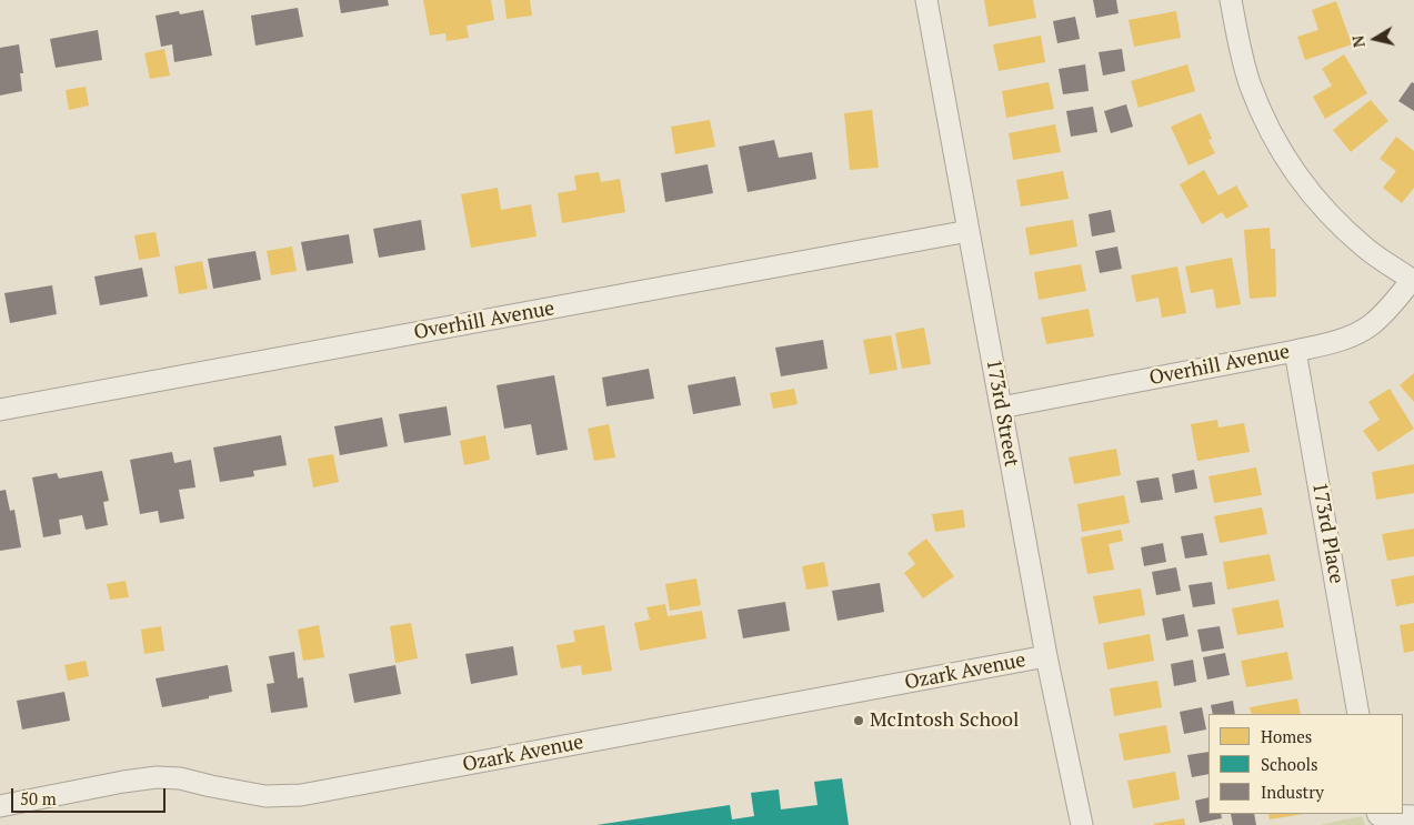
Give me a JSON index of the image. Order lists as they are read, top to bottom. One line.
{"streets":{"street":["Overhill Avenue","173rd Street","173rd Place","Ozark Avenue"]},"crossings":[["Overhill Avenue","173rd Street"],["Overhill Avenue","173rd Place"],["173rd Street","Ozark Avenue"]],"places":["McIntosh School"],"legend":["Homes","Schools","Industry"],"scale_bar":"50 m","north":"left"}
